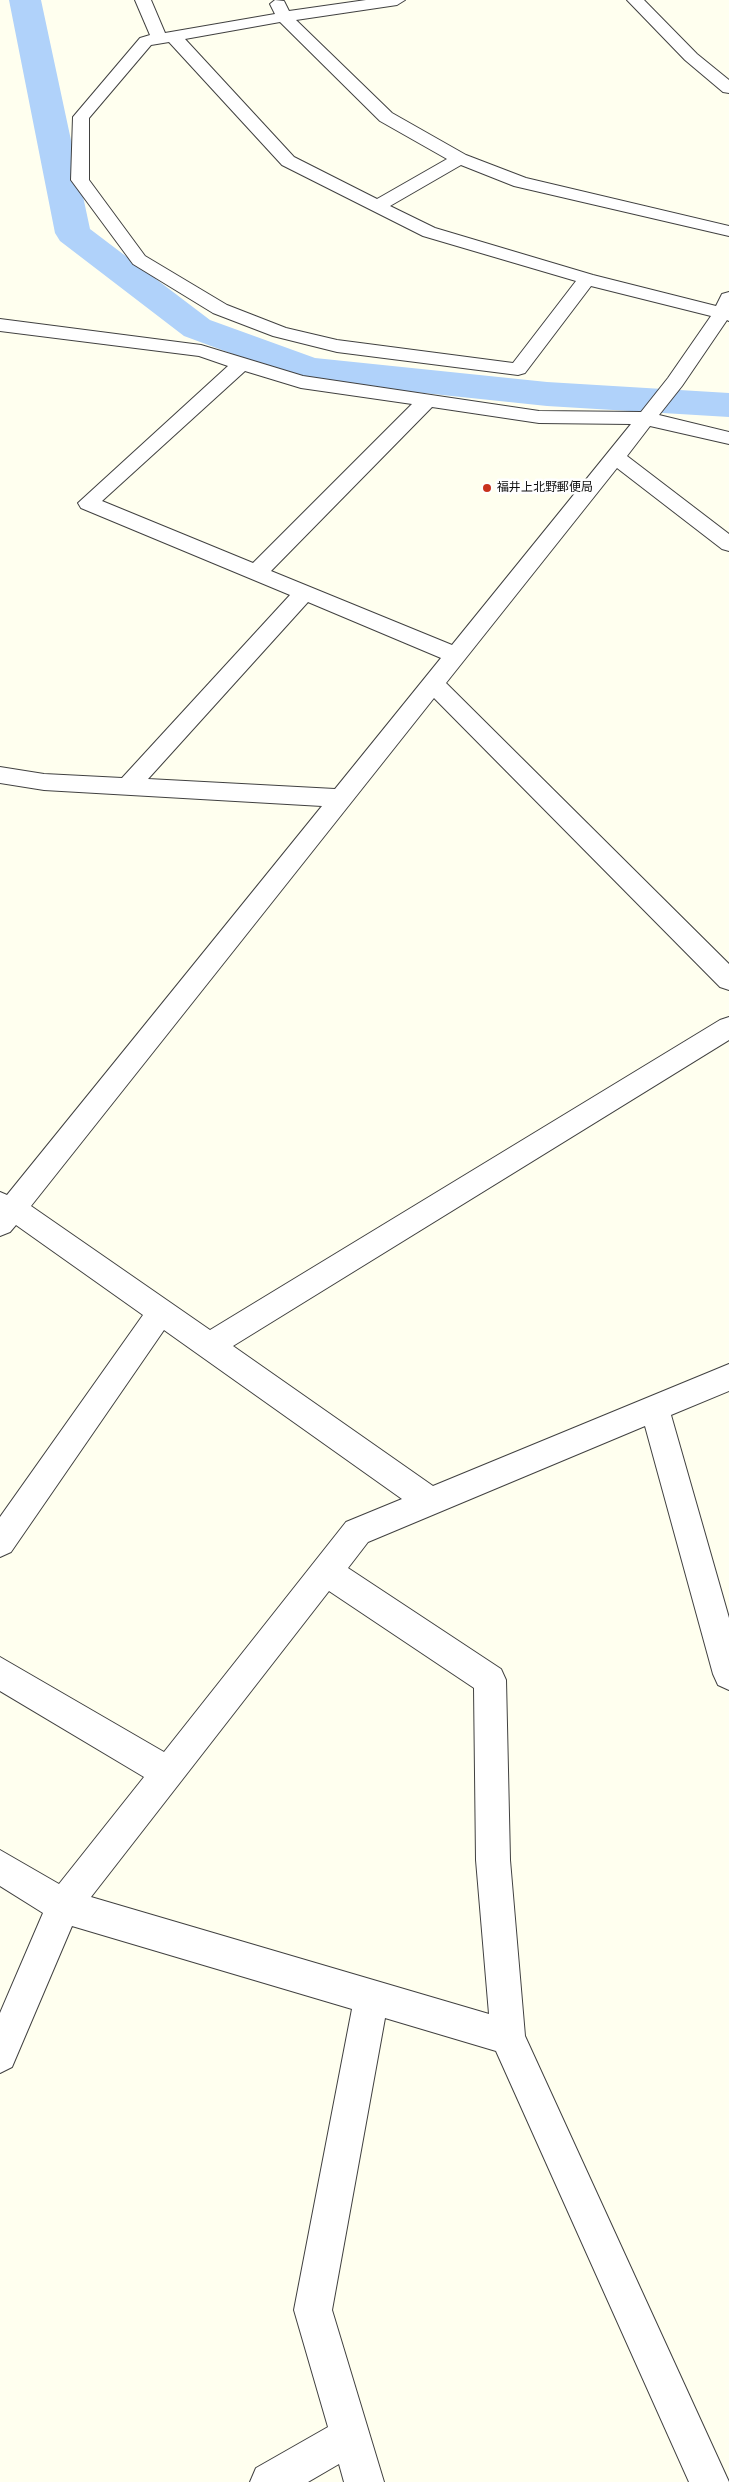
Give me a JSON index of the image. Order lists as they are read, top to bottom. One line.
{"places":["福井上北野郵便局"]}
